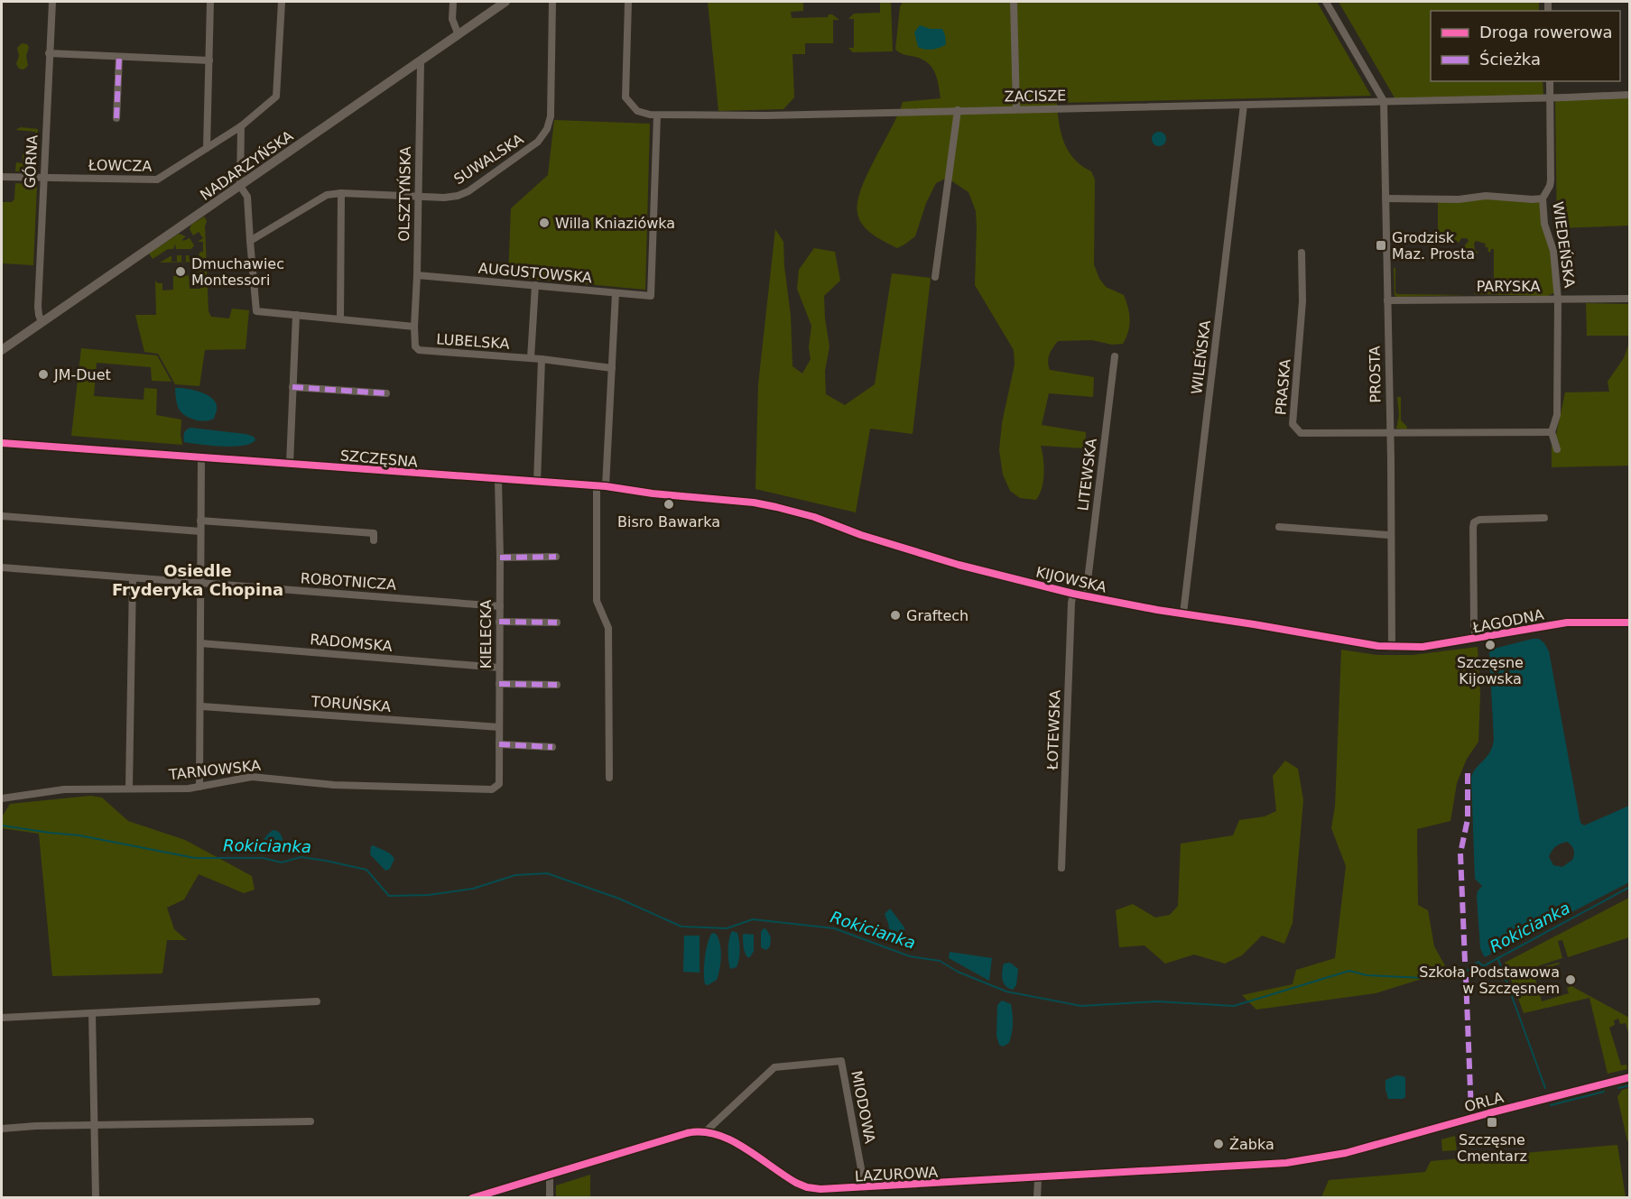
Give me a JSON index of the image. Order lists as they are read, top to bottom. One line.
{"streets":{"street":["ZACISZE","SUWALSKA","GÓRNA","ŁOWCZA","NADARZYŃSKA","OLSZTYŃSKA","WIEDEŃSKA","AUGUSTOWSKA","PARYSKA","LUBELSKA","WILEŃSKA","PROSTA","PRASKA","SZCZĘSNA","LITEWSKA","KIJOWSKA","ROBOTNICZA","ŁAGODNA","KIELECKA","RADOMSKA","TORUŃSKA","ŁOTEWSKA","TARNOWSKA","ORLA","MIODOWA","LAZUROWA"]},"crossings":[["ZACISZE","WIEDEŃSKA"],["ZACISZE","AUGUSTOWSKA"],["ZACISZE","WILEŃSKA"],["ZACISZE","PROSTA"],["SUWALSKA","OLSZTYŃSKA"],["GÓRNA","ŁOWCZA"],["GÓRNA","NADARZYŃSKA"],["NADARZYŃSKA","OLSZTYŃSKA"],["OLSZTYŃSKA","AUGUSTOWSKA"],["OLSZTYŃSKA","LUBELSKA"],["WIEDEŃSKA","PARYSKA"],["WIEDEŃSKA","PRASKA"],["PARYSKA","PROSTA"],["WILEŃSKA","KIJOWSKA"],["PROSTA","PRASKA"],["PROSTA","KIJOWSKA"],["PROSTA","ŁAGODNA"],["SZCZĘSNA","KIJOWSKA"],["SZCZĘSNA","KIELECKA"],["LITEWSKA","KIJOWSKA"],["KIJOWSKA","ŁAGODNA"],["KIJOWSKA","ŁOTEWSKA"],["ROBOTNICZA","KIELECKA"],["KIELECKA","RADOMSKA"],["KIELECKA","TORUŃSKA"],["KIELECKA","TARNOWSKA"],["ORLA","LAZUROWA"],["MIODOWA","LAZUROWA"]],"districts":["Osiedle Fryderyka Chopina"],"water":["Rokicianka"],"places":{"other":["Willa Kniaziówka","Dmuchawiec Montessori","JM-Duet","Bisro Bawarka","Graftech","Szczęsne Kijowska","Szkoła Podstawowa w Szczęsnem","Żabka"],"transit":["Grodzisk Maz. Prosta","Szczęsne Cmentarz"]},"legend":["Droga rowerowa","Ścieżka"]}
